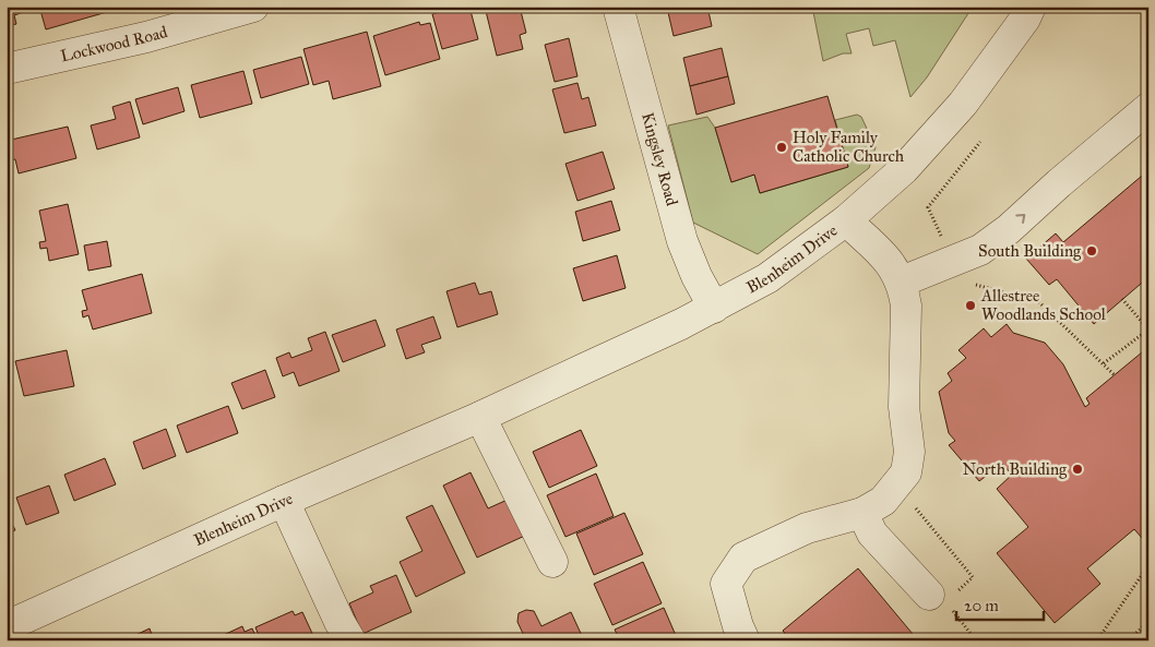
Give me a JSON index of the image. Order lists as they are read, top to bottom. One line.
{"streets":{"street":["Lockwood Road","Kingsley Road","Blenheim Drive"]},"crossings":[["Kingsley Road","Blenheim Drive"]],"places":["Holy Family Catholic Church","South Building","Allestree Woodlands School","North Building"],"scale_bar":"20 m"}
